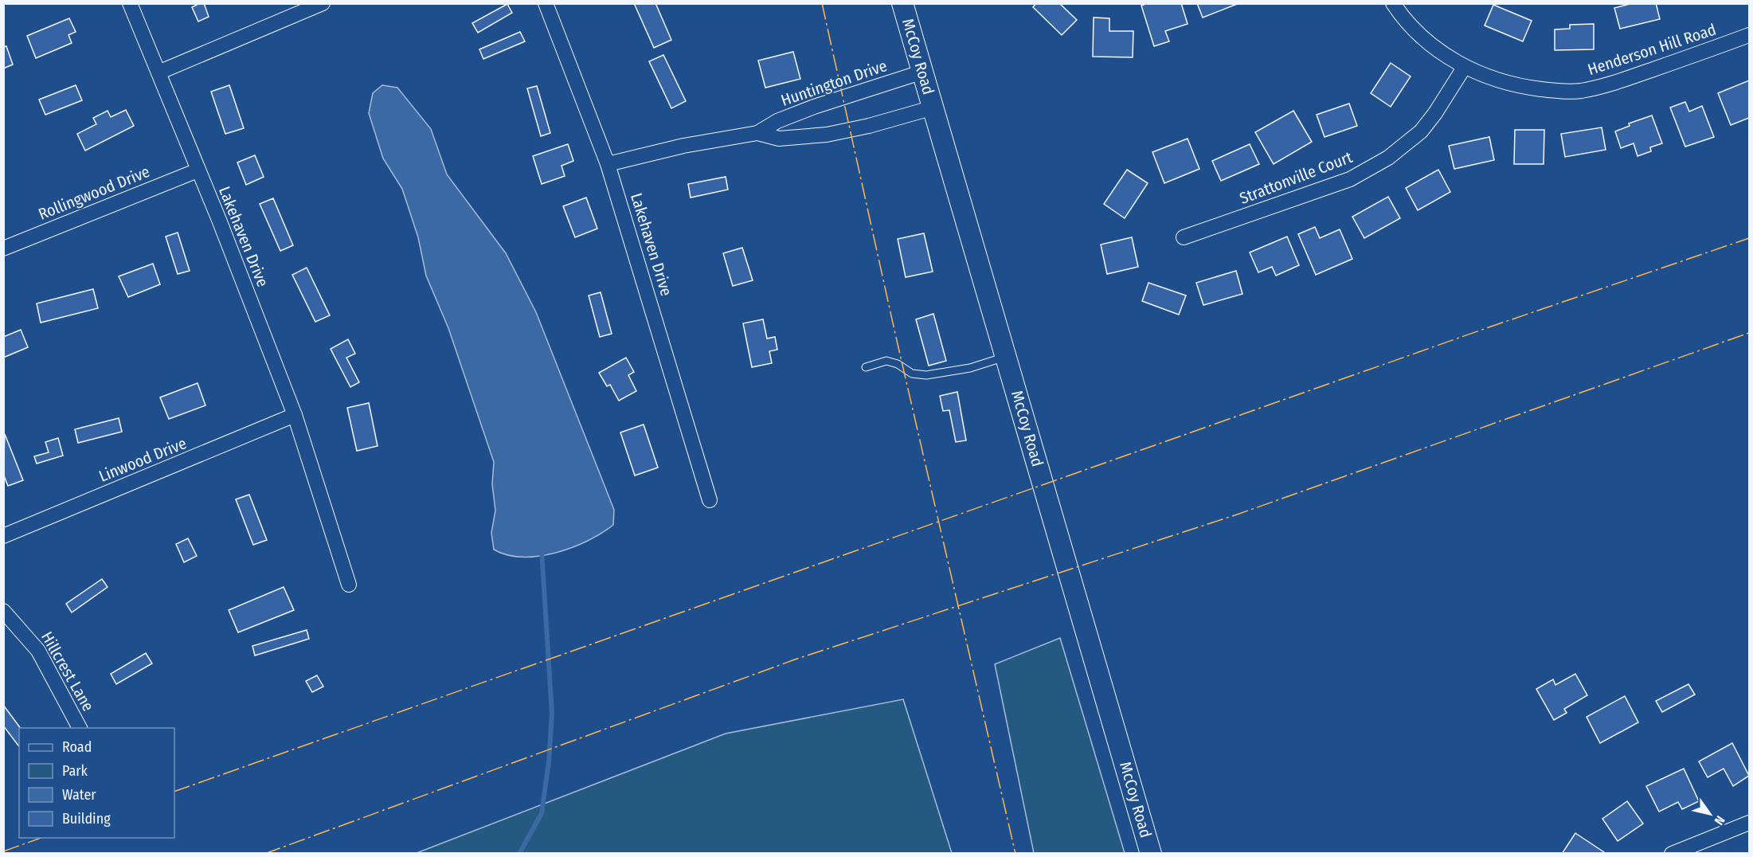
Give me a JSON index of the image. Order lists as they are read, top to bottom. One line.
{"streets":{"main road":["McCoy Road"],"street":["Henderson Hill Road","Huntington Drive","Strattonville Court","Rollingwood Drive","Lakehaven Drive","Linwood Drive","Hillcrest Lane"]},"crossings":[["Henderson Hill Road","Strattonville Court"],["McCoy Road","Huntington Drive"],["Huntington Drive","Lakehaven Drive"],["Rollingwood Drive","Lakehaven Drive"],["Lakehaven Drive","Linwood Drive"]],"legend":["Road","Park","Water","Building"],"north":"bottom right"}
